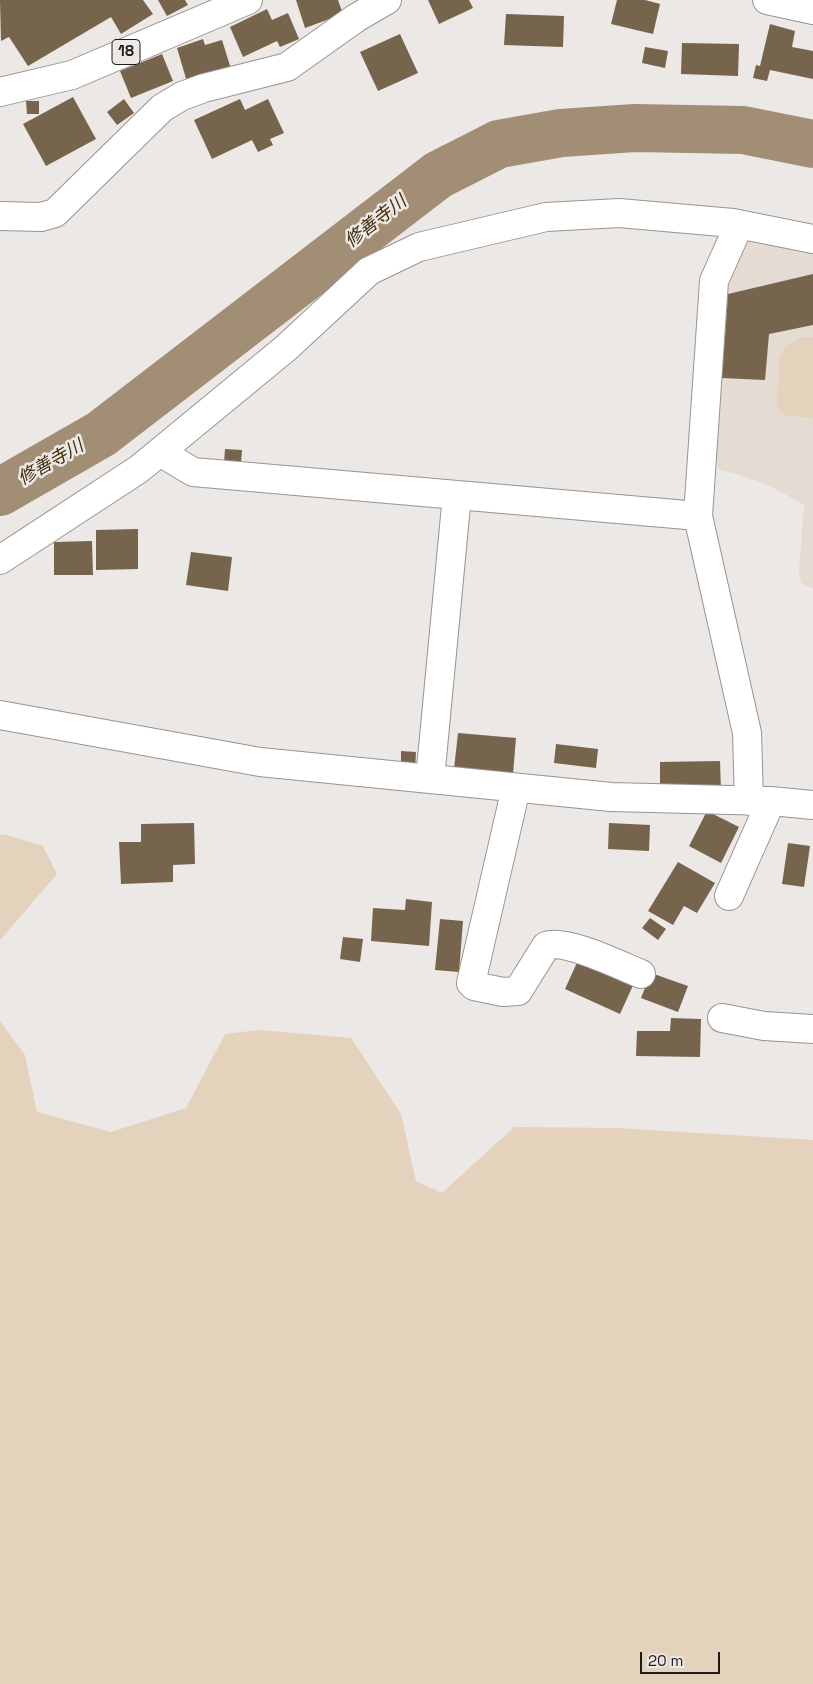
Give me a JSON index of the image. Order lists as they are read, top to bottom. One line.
{"streets":{"street":["18"]},"water":["修善寺川"],"scale_bar":"20 m"}
